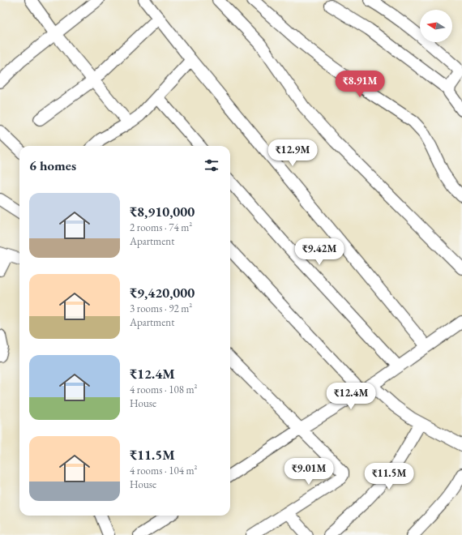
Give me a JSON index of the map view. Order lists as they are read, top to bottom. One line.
{"north":"left","page":{"price":["₹8.91M","₹12.9M","₹9.42M","₹12.4M","₹9.01M","₹11.5M"],"heading":"6 homes","list":[{"name":"₹8,910,000","note":"2 rooms · 74 m² · Apartment"},{"name":"₹9,420,000","note":"3 rooms · 92 m² · Apartment"},{"name":"₹12.4M","note":"4 rooms · 108 m² · House"},{"name":"₹11.5M","note":"4 rooms · 104 m² · House"}]}}
